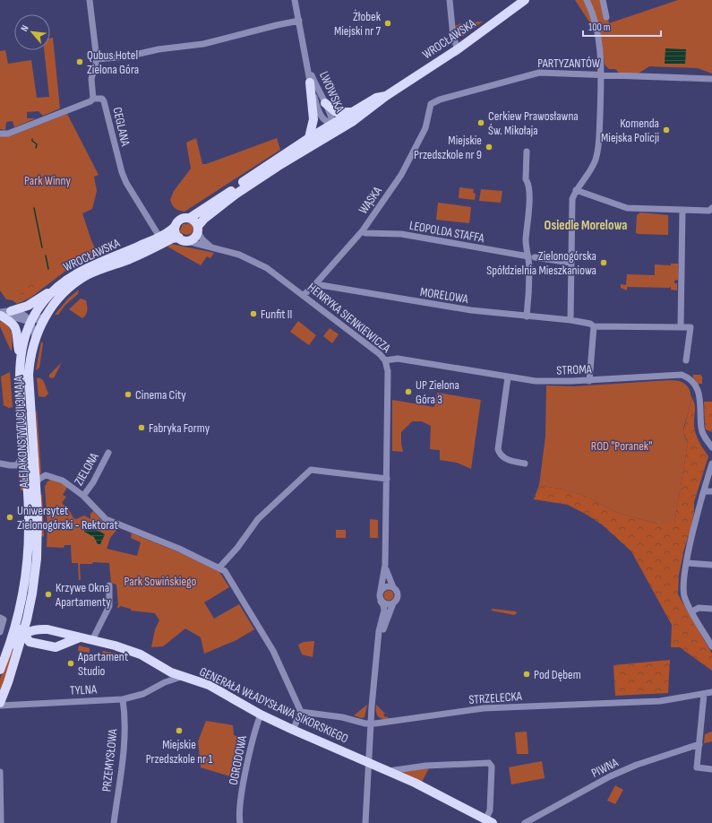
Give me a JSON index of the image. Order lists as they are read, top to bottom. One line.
{"streets":{"main road":["WROCŁAWSKA","ALEJA KONSTYTUCJI 3 MAJA","GENERAŁA WŁADYSŁAWA SIKORSKIEGO"],"street":["PARTYZANTÓW","LWOWSKA","CEGLANA","WĄSKA","LEOPOLDA STAFFA","MORELOWA","HENRYKA SIENKIEWICZA","STROMA","ZIELONA","TYLNA","STRZELECKA","PRZEMYSŁOWA","OGRODOWA","PIWNA"]},"crossings":[["WROCŁAWSKA","LWOWSKA"],["WROCŁAWSKA","CEGLANA"],["WROCŁAWSKA","HENRYKA SIENKIEWICZA"],["WROCŁAWSKA","ALEJA KONSTYTUCJI 3 MAJA"],["PARTYZANTÓW","WĄSKA"],["WĄSKA","LEOPOLDA STAFFA"],["WĄSKA","MORELOWA"],["WĄSKA","HENRYKA SIENKIEWICZA"],["HENRYKA SIENKIEWICZA","STROMA"],["ALEJA KONSTYTUCJI 3 MAJA","GENERAŁA WŁADYSŁAWA SIKORSKIEGO"],["TYLNA","GENERAŁA WŁADYSŁAWA SIKORSKIEGO"],["TYLNA","PRZEMYSŁOWA"],["GENERAŁA WŁADYSŁAWA SIKORSKIEGO","OGRODOWA"]],"districts":["Osiedle Morelowa"],"parks":["Park Winny","ROD \"Poranek\"","Park Sowińskiego"],"places":["Żłobek Miejski nr 7","Qubus Hotel Zielona Góra","Cerkiew Prawosławna Św. Mikołaja","Komenda Miejska Policji","Miejskie Przedszkole nr 9","Zielonogórska Spółdzielnia Mieszkaniowa","Funfit II","UP Zielona Góra 3","Cinema City","Fabryka Formy","Uniwersytet Zielonogórski - Rektorat","Krzywe Okna Apartamenty","Apartament Studio","Pod Dębem","Miejskie Przedszkole nr 1"],"scale_bar":"100 m","north":"top left"}
